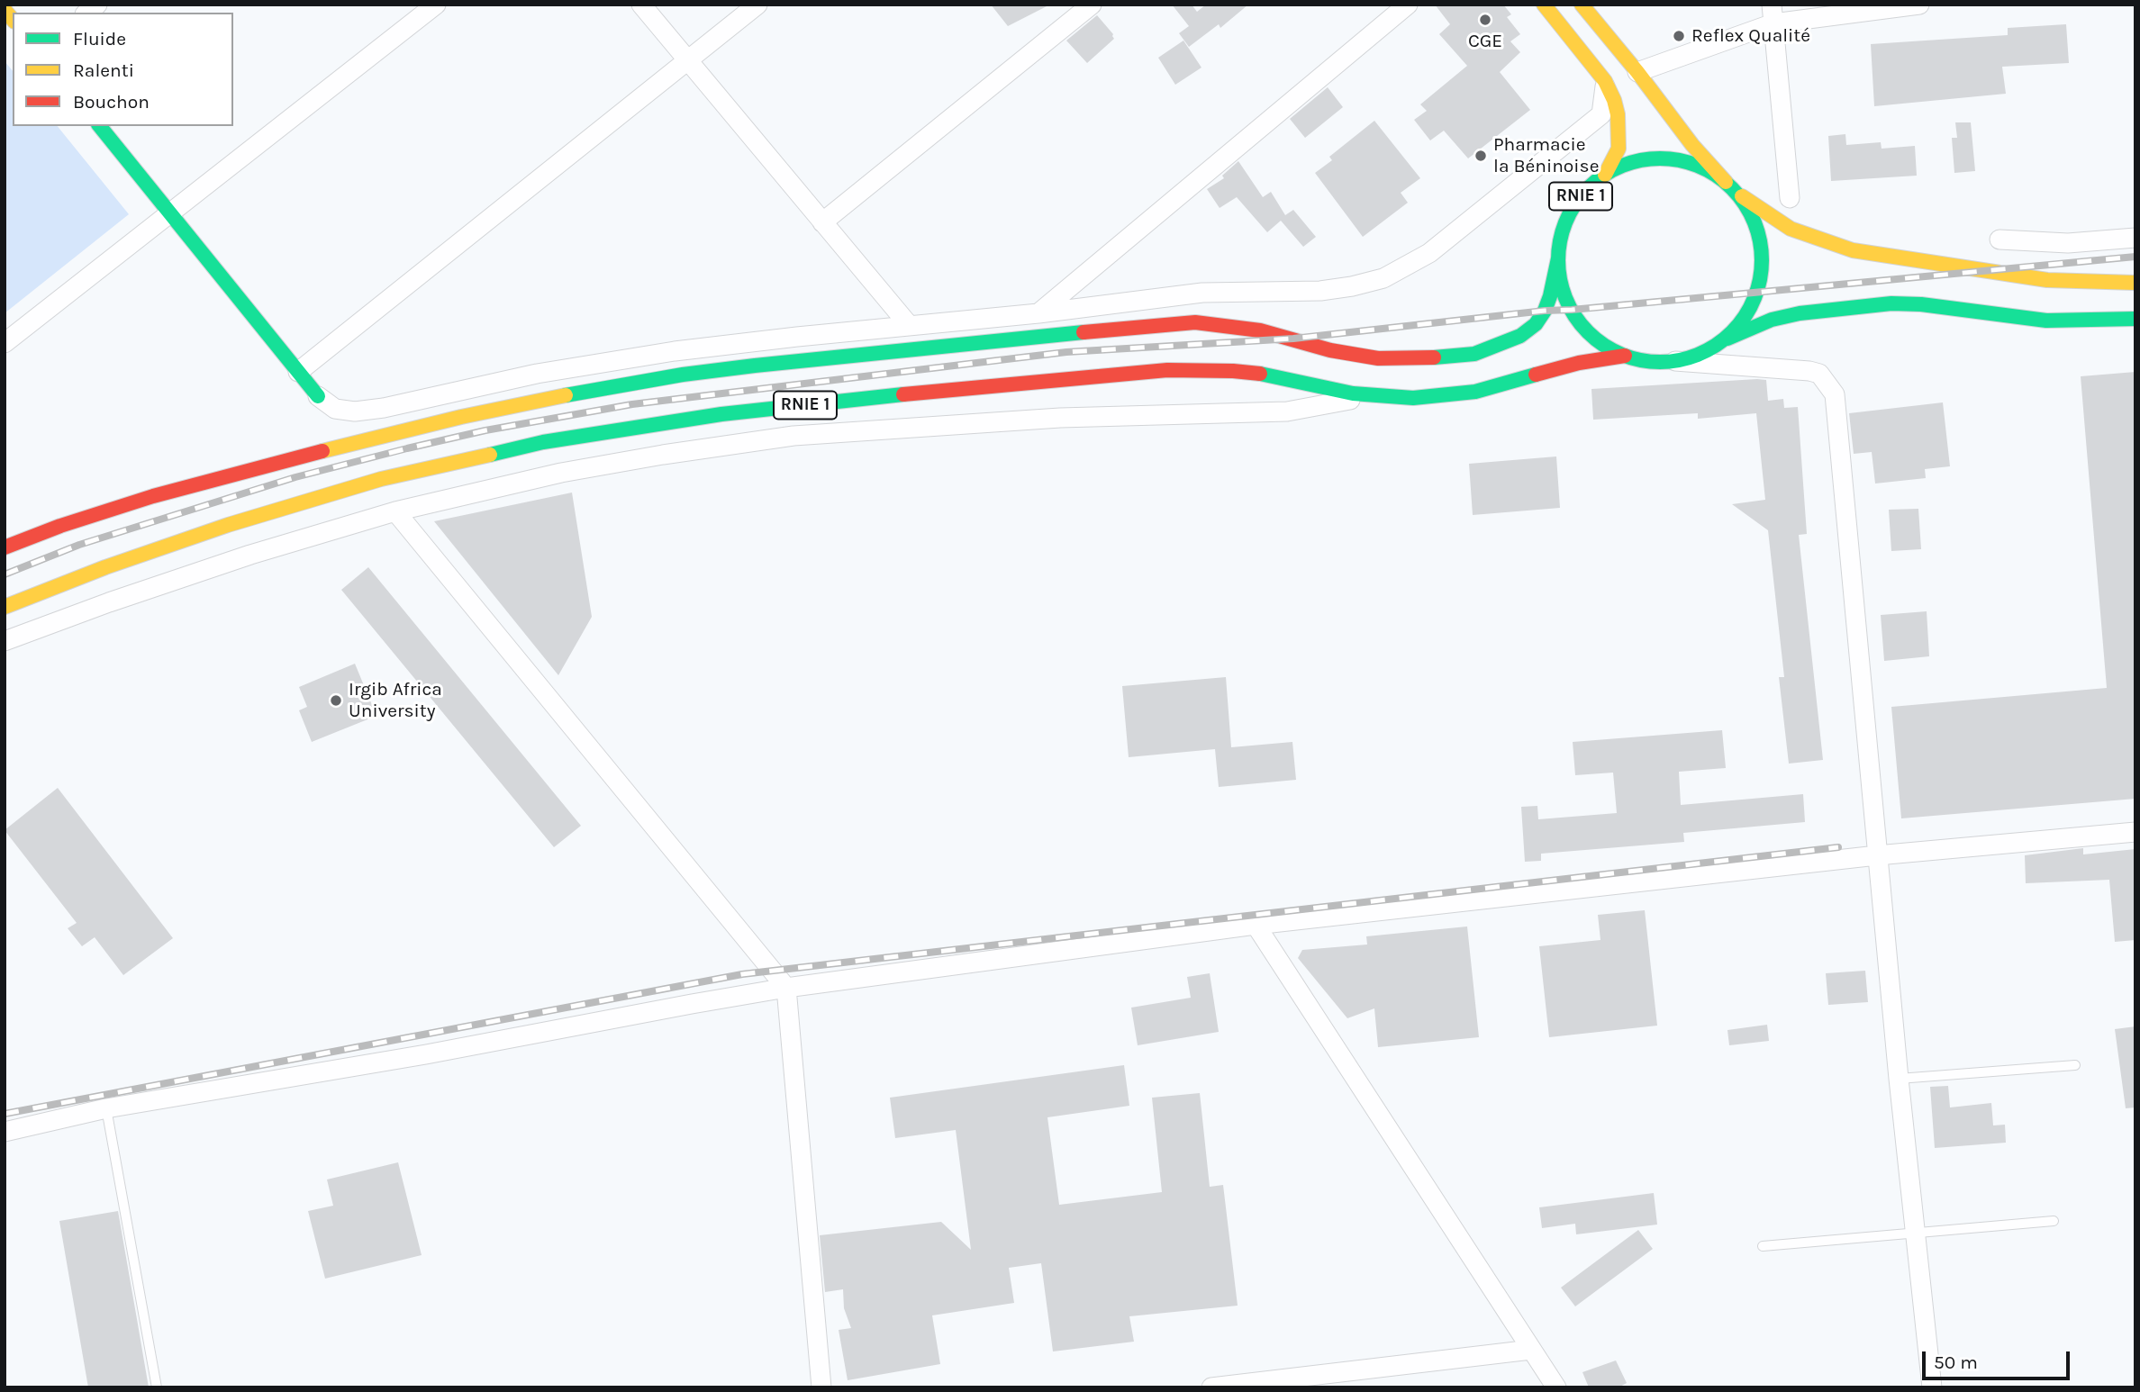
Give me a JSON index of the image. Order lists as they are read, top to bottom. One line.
{"streets":{"main road":["RNIE 1"]},"places":["CGE","Reflex Qualité","Pharmacie la Béninoise","Irgib Africa University"],"legend":["Fluide","Ralenti","Bouchon"],"scale_bar":"50 m"}
